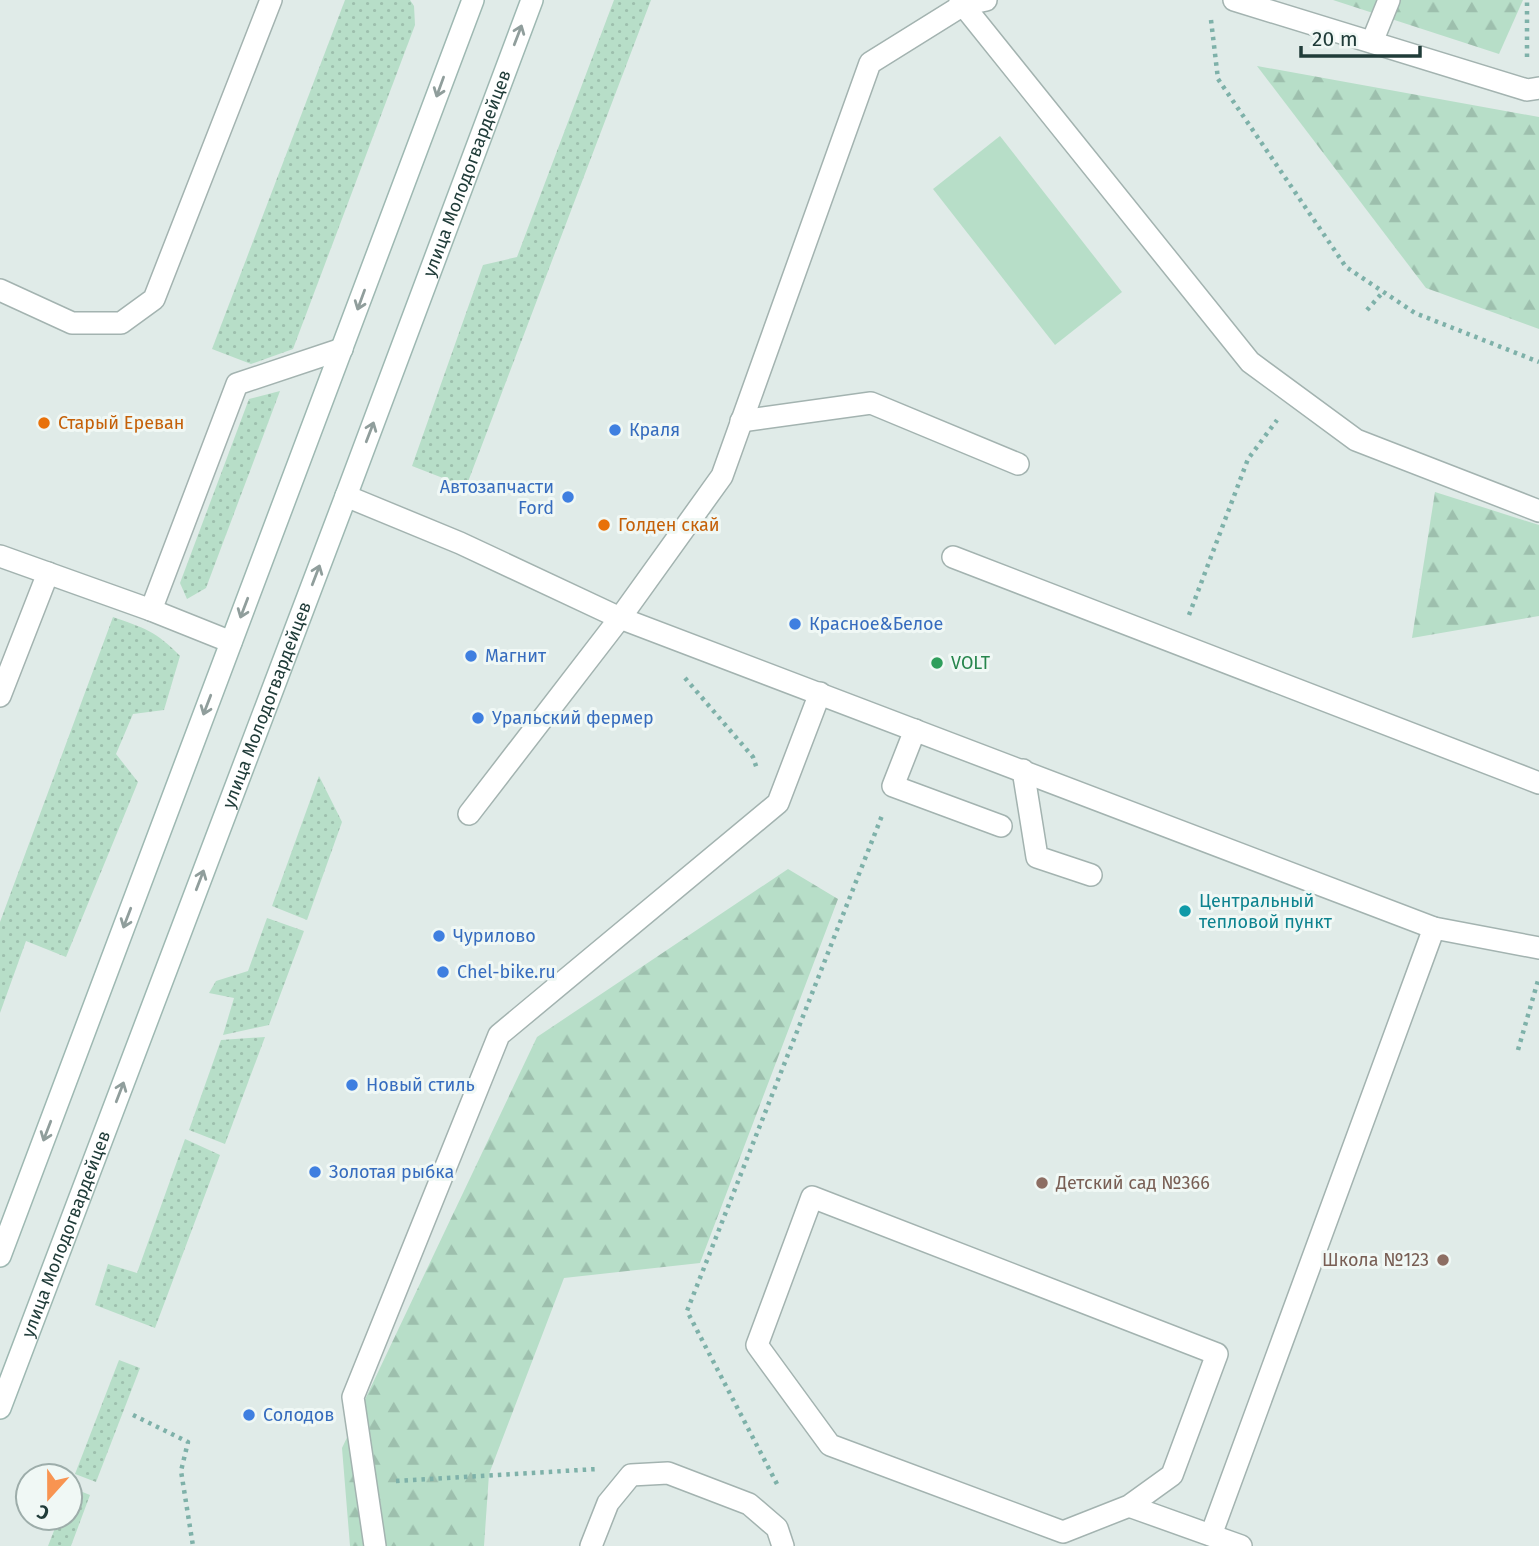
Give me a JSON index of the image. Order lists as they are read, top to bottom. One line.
{"streets":{"main road":["улица Молодогвардейцев"]},"places":["Старый Ереван","Краля","Автозапчасти Ford","Голден скай","Красное&Белое","Магнит","VOLT","Уральский фермер","Центральный тепловой пункт","Чурилово","Chel-bike.ru","Новый стиль","Золотая рыбка","Детский сад №366","Школа №123","Солодов"],"scale_bar":"20 m","north":"bottom"}
